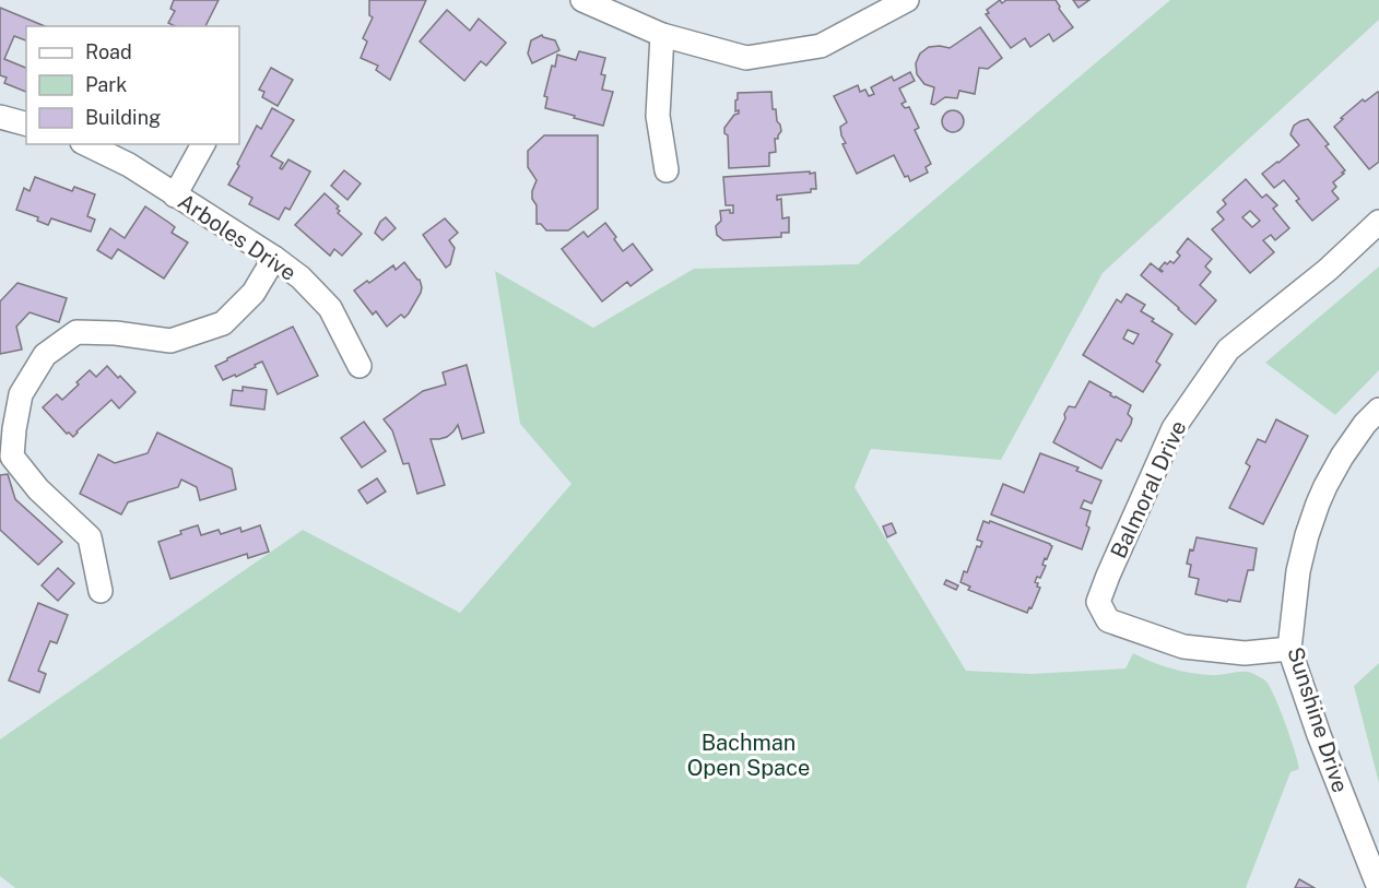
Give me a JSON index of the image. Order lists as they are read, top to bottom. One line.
{"streets":{"street":["Arboles Drive","Balmoral Drive","Sunshine Drive"]},"crossings":[["Balmoral Drive","Sunshine Drive"]],"parks":["Bachman Open Space"],"legend":["Road","Park","Building"]}
